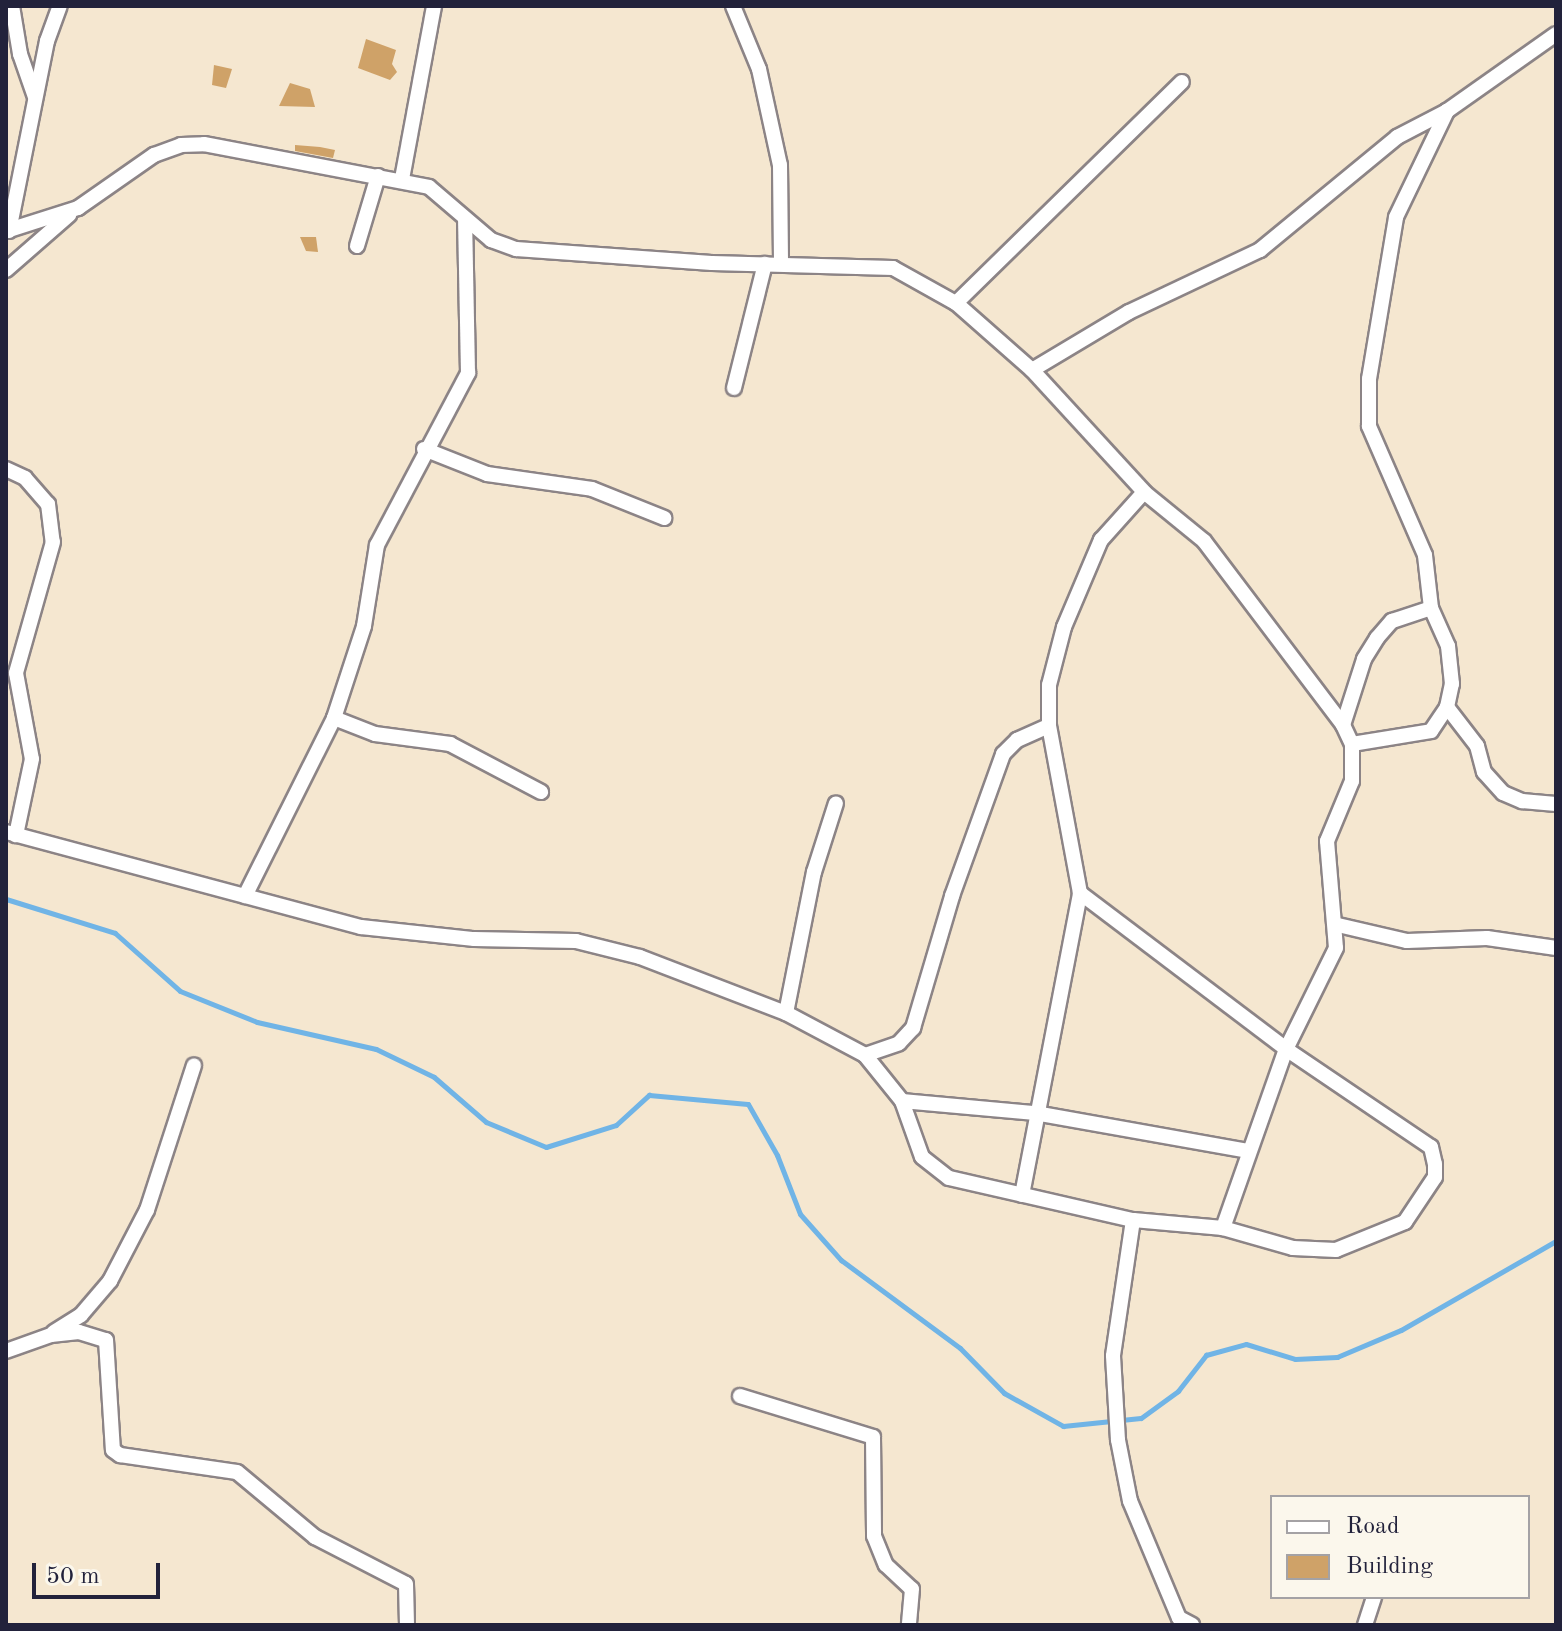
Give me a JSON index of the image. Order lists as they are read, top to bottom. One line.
{"legend":["Road","Building"],"scale_bar":"50 m"}
